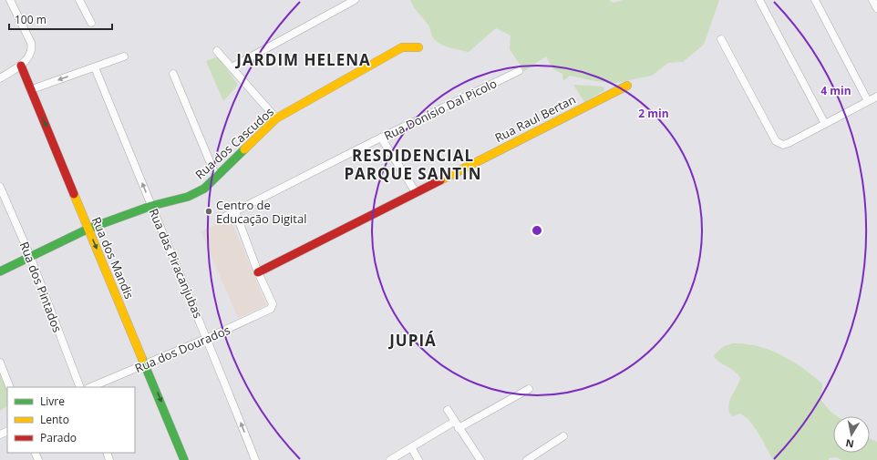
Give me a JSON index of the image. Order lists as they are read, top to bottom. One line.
{"streets":{"street":["Rua Donísio Dal Picolo","Rua Raul Bertan","Rua dos Cascudos","Rua dos Mandis","Rua das Piracanjubas","Rua dos Pintados","Rua dos Dourados"]},"crossings":[["Rua Raul Bertan","Rua dos Dourados"],["Rua dos Cascudos","Rua dos Mandis"],["Rua dos Cascudos","Rua das Piracanjubas"],["Rua dos Cascudos","Rua dos Pintados"],["Rua dos Mandis","Rua dos Dourados"],["Rua das Piracanjubas","Rua dos Dourados"]],"one_way":["Rua dos Mandis","Rua das Piracanjubas"],"districts":["JARDIM HELENA","RESDIDENCIAL PARQUE SANTIN","JUPIÁ"],"places":["Centro de Educação Digital"],"legend":["Livre","Lento","Parado"],"scale_bar":"100 m","north":"bottom","rings":["4 min","2 min"]}
